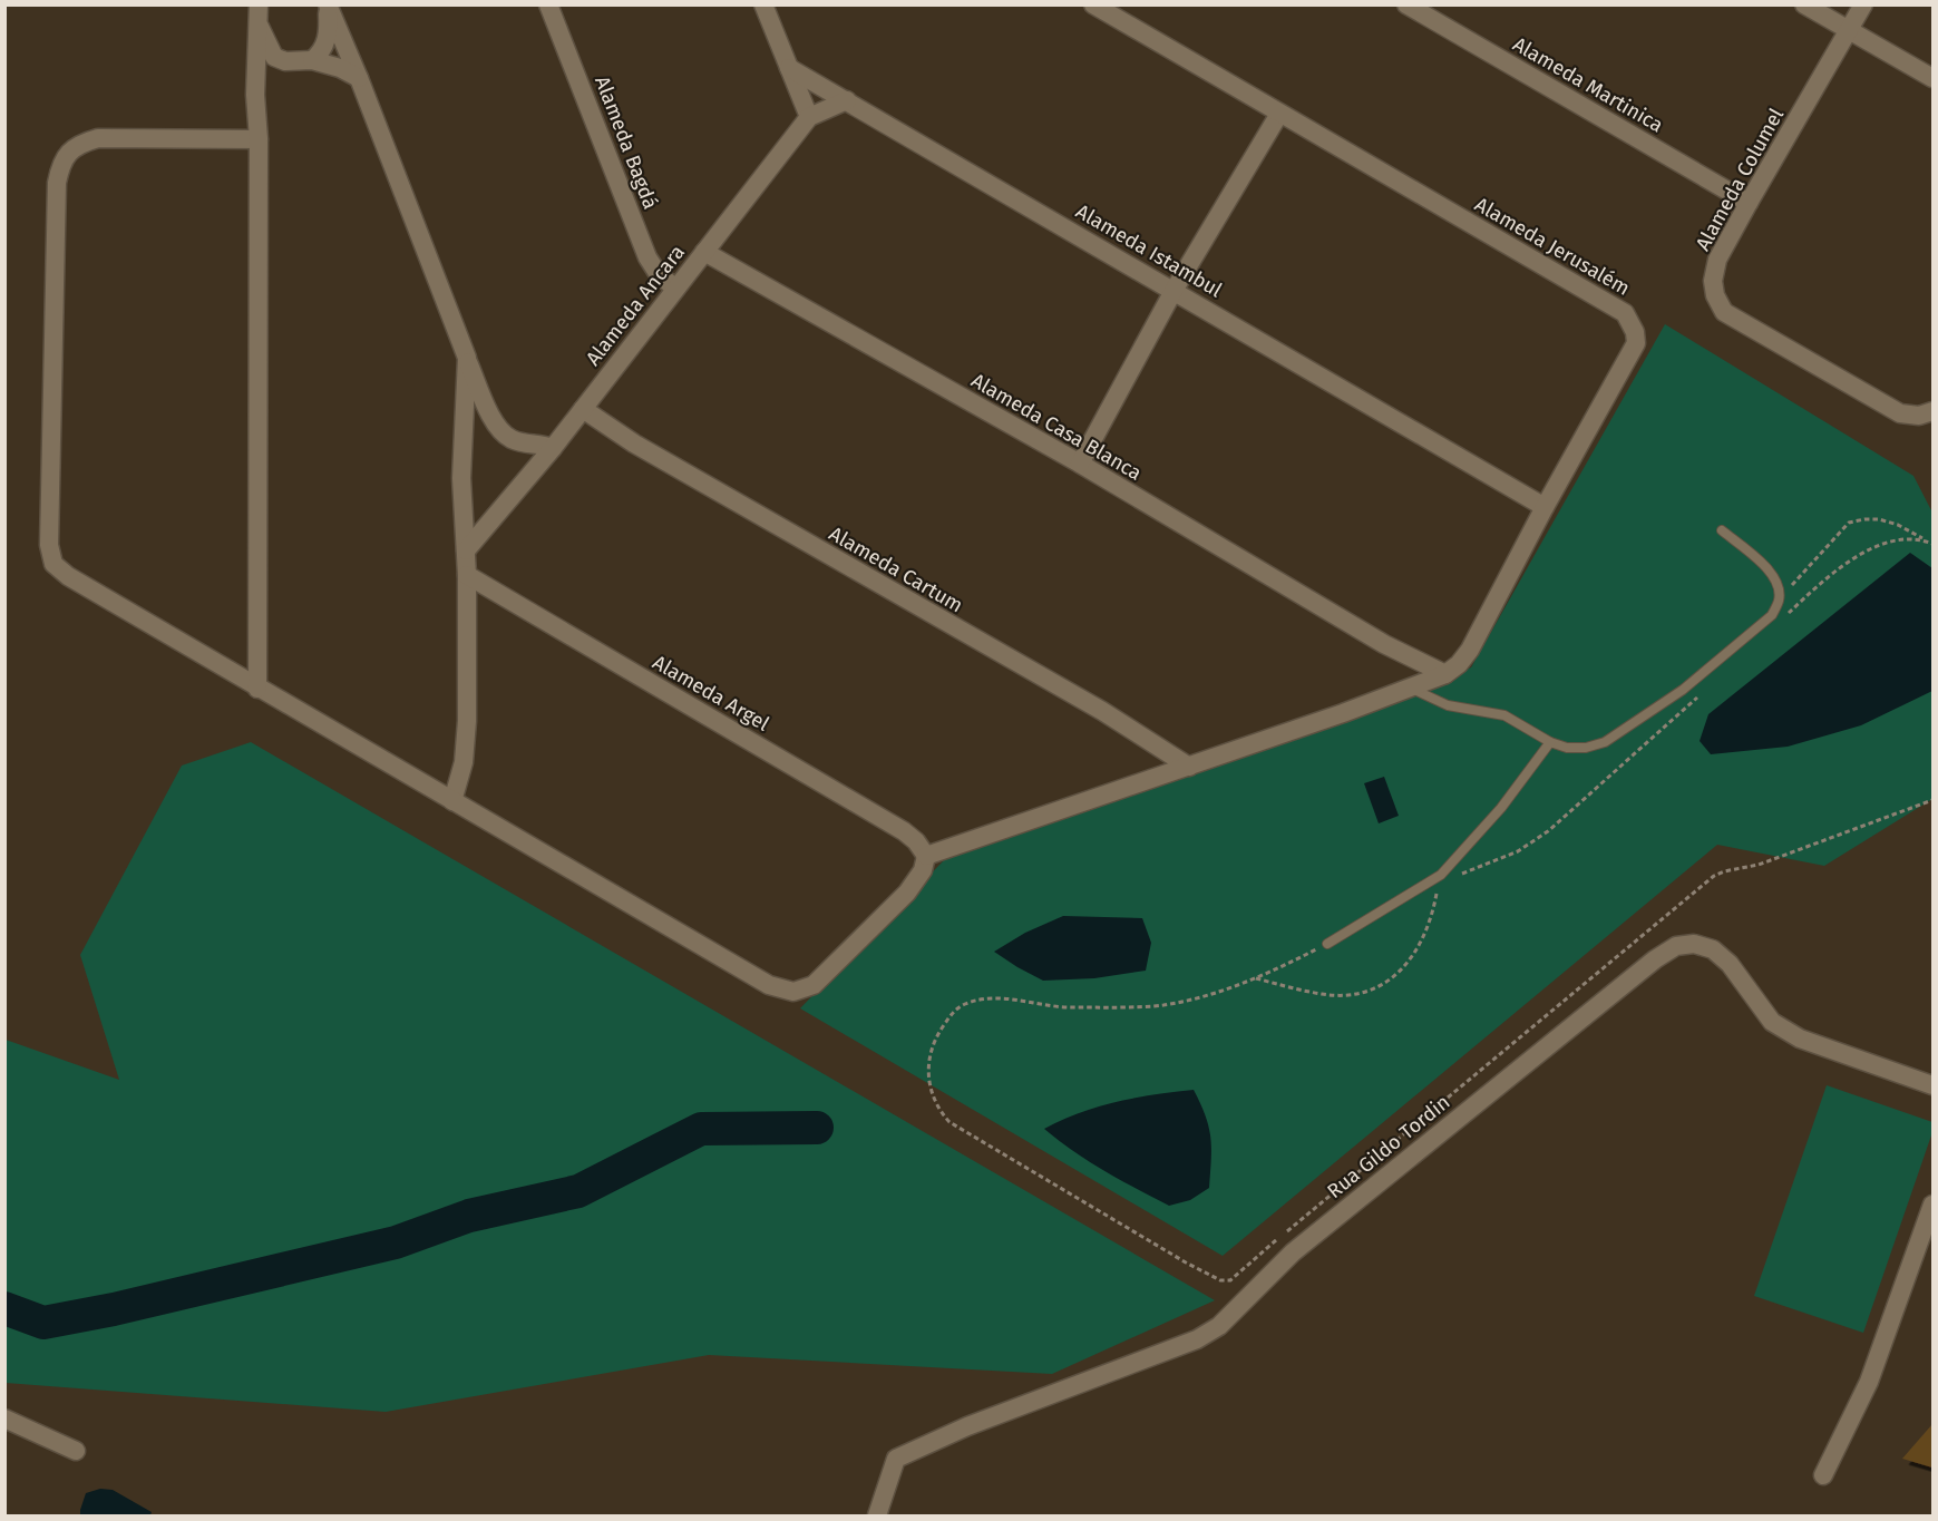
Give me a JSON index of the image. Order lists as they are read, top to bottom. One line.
{"streets":{"street":["Alameda Martinica","Alameda Bagdá","Alameda Columel","Alameda Jerusalém","Alameda Istambul","Alameda Ancara","Alameda Casa Blanca","Alameda Cartum","Alameda Argel","Rua Gildo Tordin"]},"crossings":[["Alameda Martinica","Alameda Columel"],["Alameda Bagdá","Alameda Ancara"],["Alameda Jerusalém","Alameda Istambul"],["Alameda Jerusalém","Alameda Casa Blanca"],["Alameda Jerusalém","Alameda Cartum"],["Alameda Jerusalém","Alameda Argel"],["Alameda Istambul","Alameda Ancara"],["Alameda Ancara","Alameda Casa Blanca"],["Alameda Ancara","Alameda Cartum"]]}
